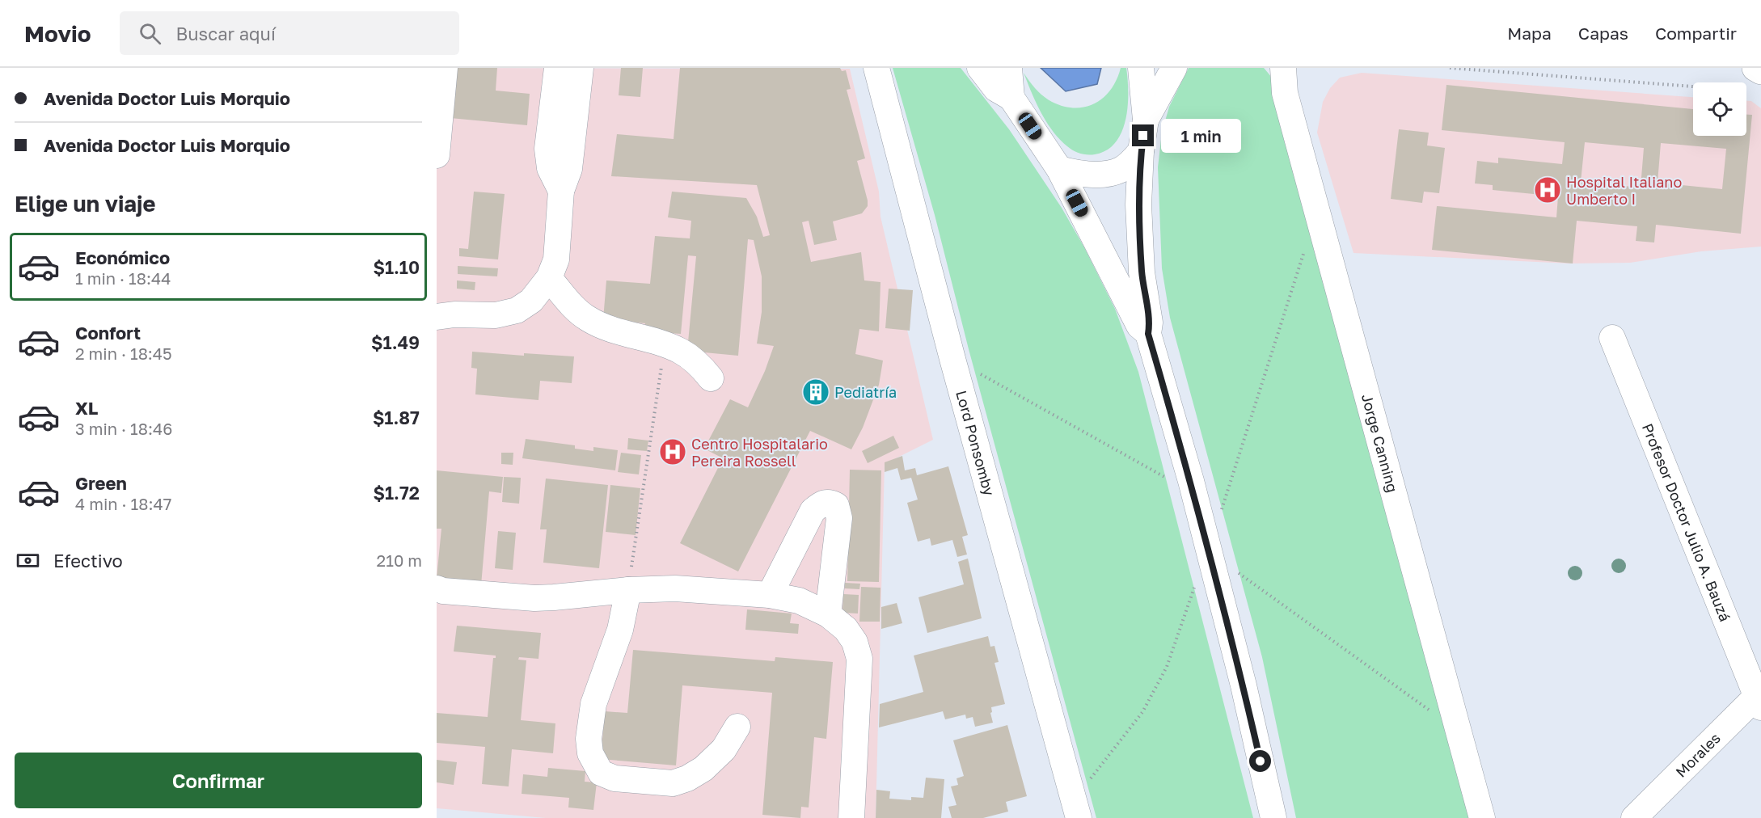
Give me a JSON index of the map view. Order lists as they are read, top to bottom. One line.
{"streets":{"street":["Lord Ponsomby","Jorge Canning","Profesor Doctor Julio A. Bauzá","Morales"]},"crossings":[["Profesor Doctor Julio A. Bauzá","Morales"]],"places":{"hospital":["Hospital Italiano Umberto I","Centro Hospitalario Pereira Rossell"],"building":["Pediatría"]},"page":{"header":"Movio","search":"Buscar aquí","nav":["Mapa","Capas","Compartir"],"banner":["Avenida Doctor Luis Morquio","Avenida Doctor Luis Morquio"],"bubble":"1 min","heading":"Elige un viaje","list":[{"name":"Económico","note":"1 min · 18:44","value":"$1.10"},{"name":"Confort","note":"2 min · 18:45","value":"$1.49"},{"name":"XL","note":"3 min · 18:46","value":"$1.87"},{"name":"Green","note":"4 min · 18:47","value":"$1.72"}],"pay":["Efectivo","210 m"],"buttons":"Confirmar"}}
